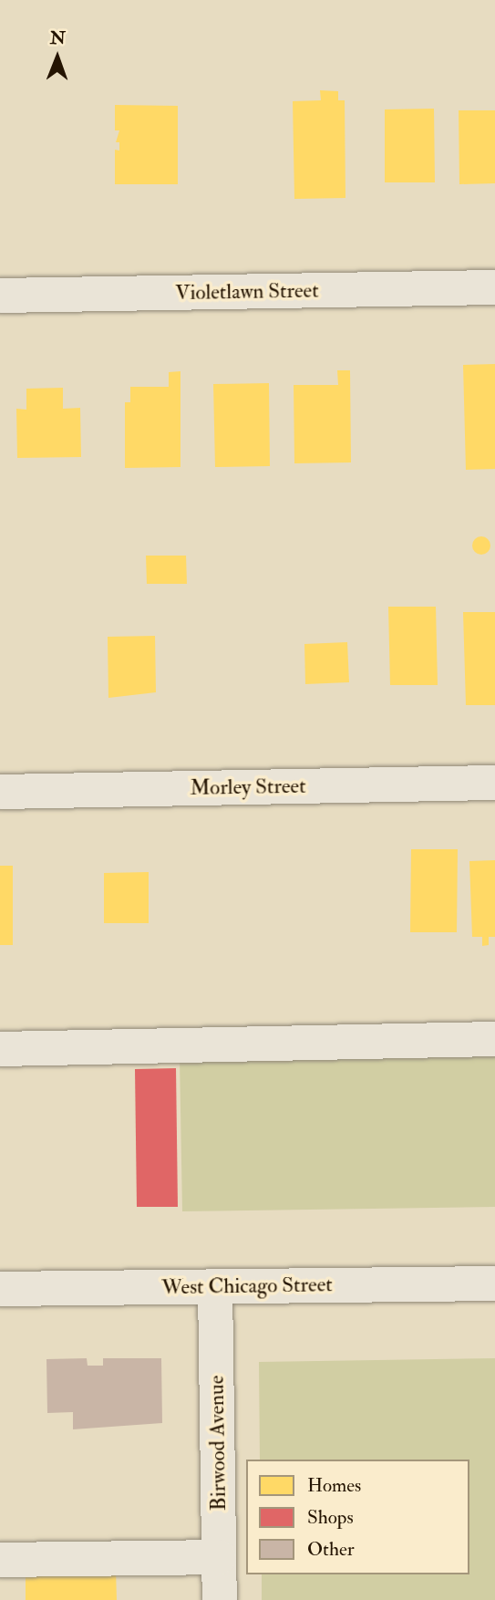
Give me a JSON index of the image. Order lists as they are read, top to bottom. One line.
{"streets":{"street":["Violetlawn Street","Morley Street","West Chicago Street","Birwood Avenue"]},"crossings":[["West Chicago Street","Birwood Avenue"]],"legend":["Homes","Shops","Other"],"north":"top"}
